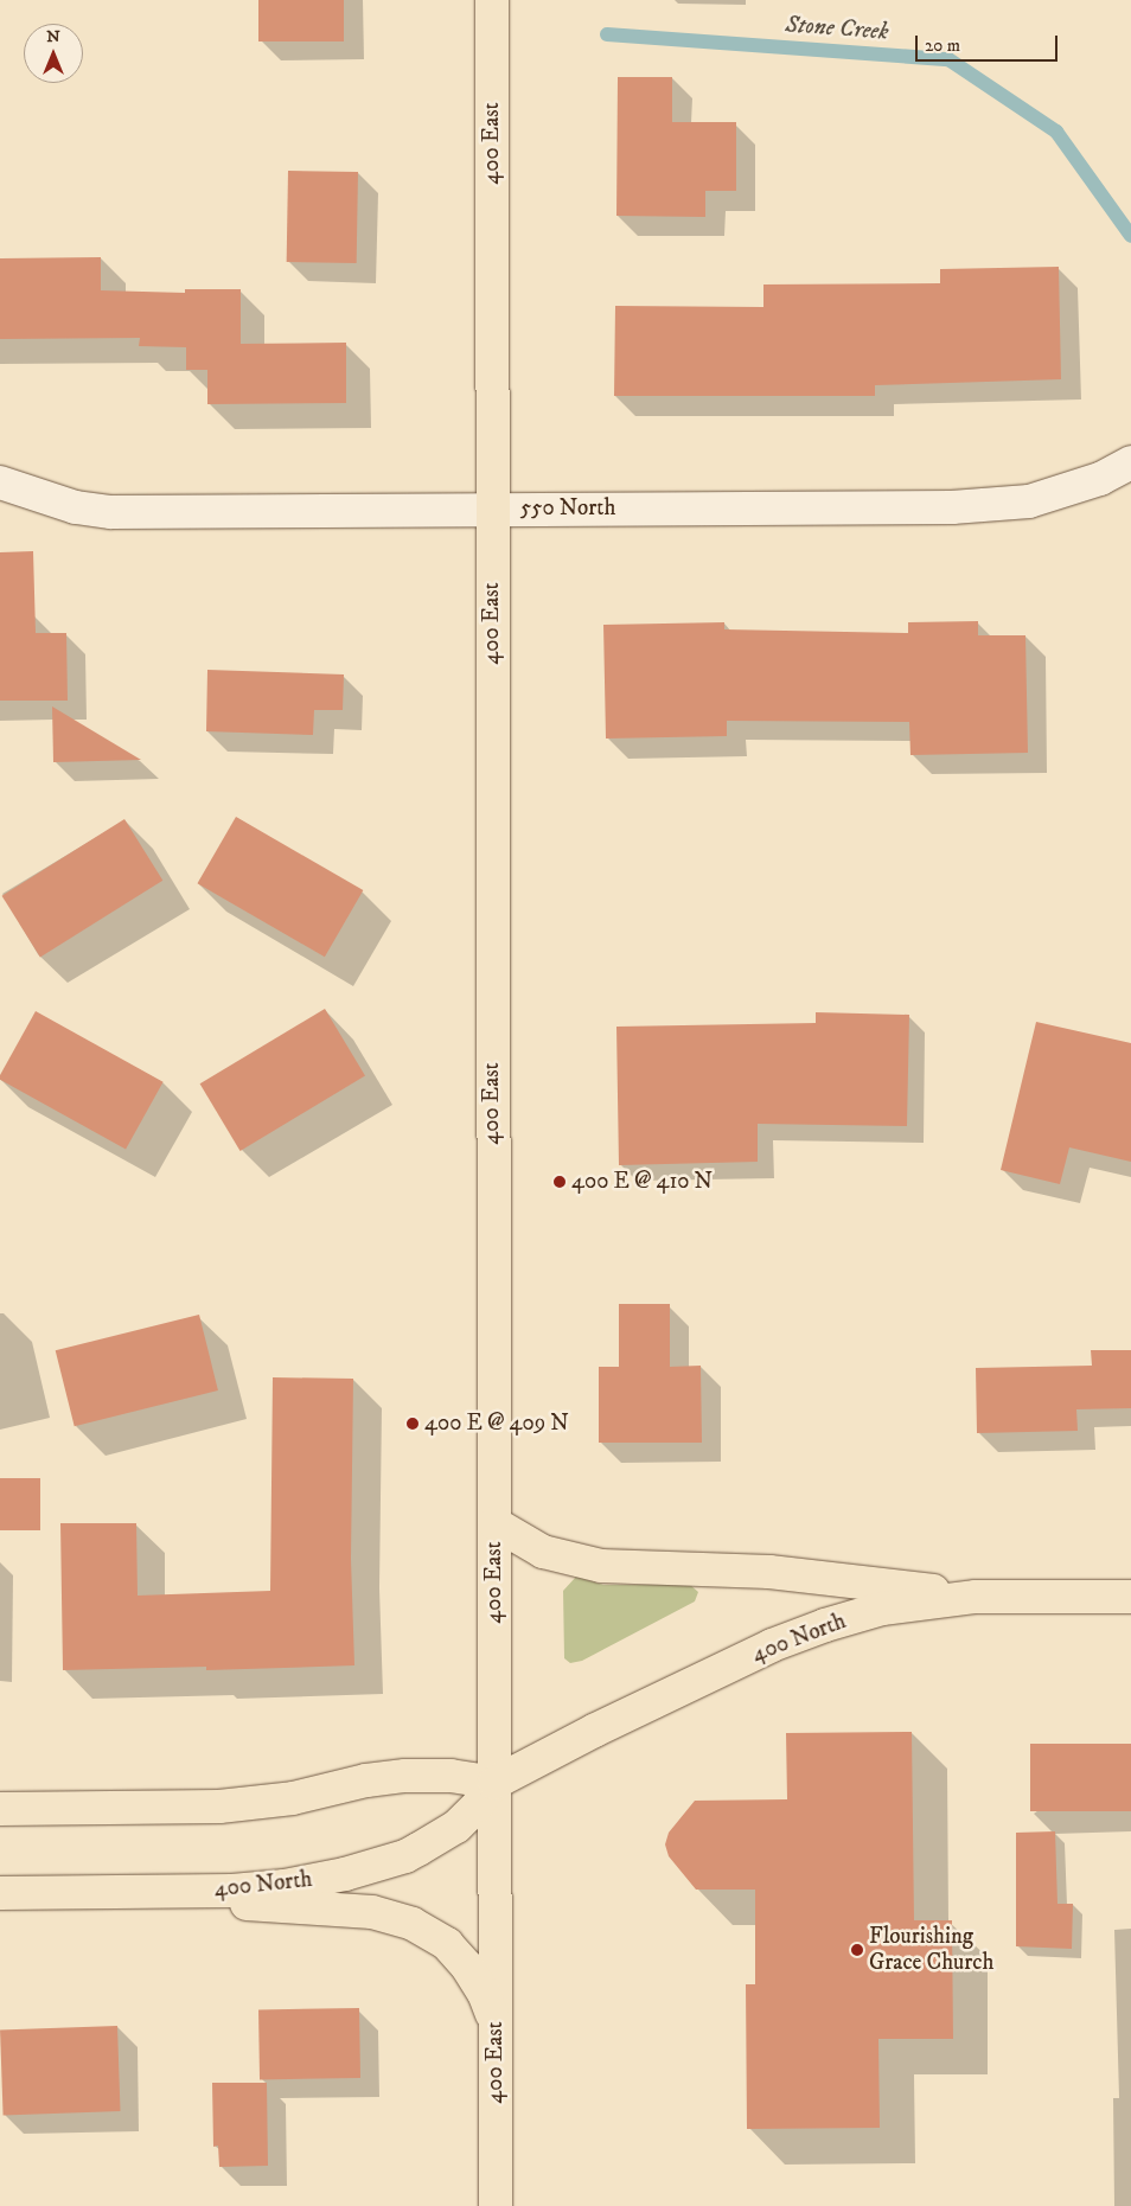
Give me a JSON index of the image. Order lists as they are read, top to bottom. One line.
{"streets":{"main road":["400 East","400 North"],"street":["550 North"]},"crossings":[["400 East","550 North"],["400 East","400 North"]],"water":["Stone Creek"],"places":["400 E @ 410 N","400 E @ 409 N","Flourishing Grace Church"],"scale_bar":"20 m","north":"top"}
